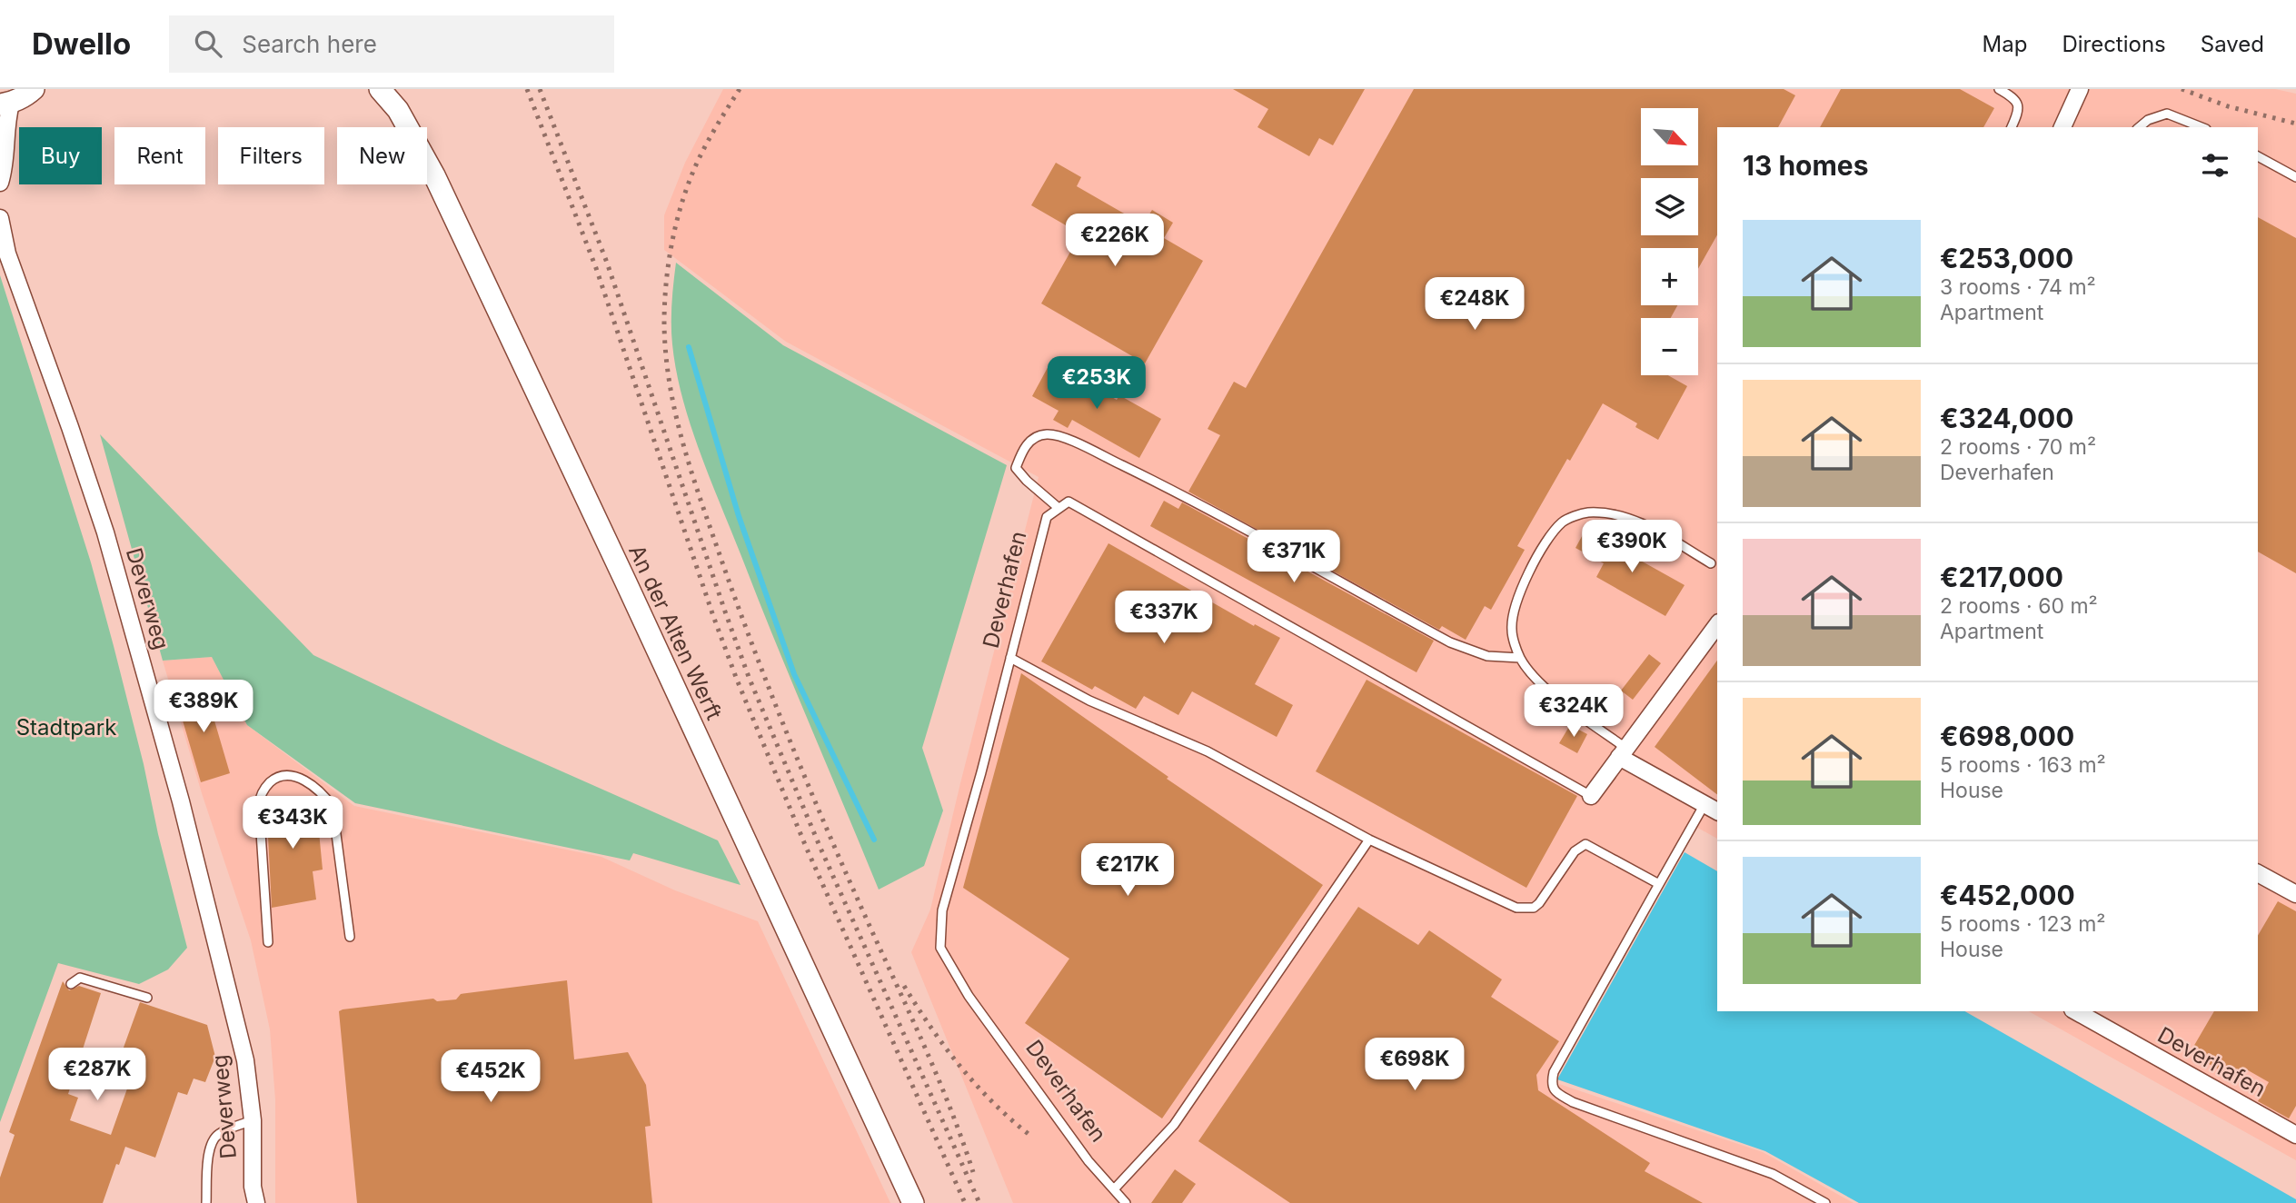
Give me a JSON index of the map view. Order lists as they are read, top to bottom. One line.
{"streets":{"street":["Deverhafen","Deverweg","An der Alten Werft"]},"parks":["Stadtpark"],"north":"bottom right","page":{"header":"Dwello","search":"Search here","nav":["Map","Directions","Saved"],"map_buttons":["+","−"],"chip":["Buy","Rent","Filters","New"],"heading":"13 homes","list":[{"name":"€253,000","note":"3 rooms · 74 m² · Apartment"},{"name":"€324,000","note":"2 rooms · 70 m² · Deverhafen"},{"name":"€217,000","note":"2 rooms · 60 m² · Apartment"},{"name":"€698,000","note":"5 rooms · 163 m² · House"},{"name":"€452,000","note":"5 rooms · 123 m² · House"}],"price":["€226K","€248K","€253K","€390K","€371K","€337K","€389K","€324K","€343K","€217K","€698K","€287K","€452K"]}}
